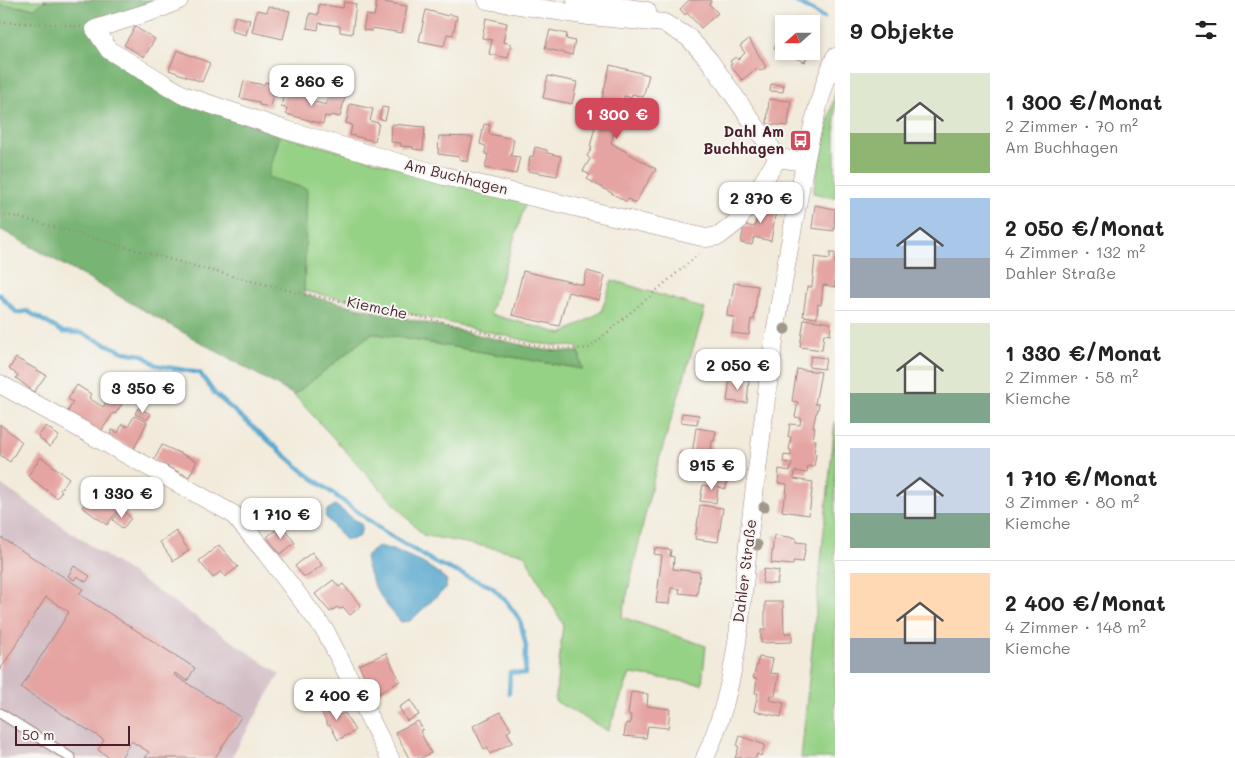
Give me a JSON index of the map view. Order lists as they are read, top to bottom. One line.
{"streets":{"street":["Am Buchhagen","Dahler Straße"],"path":["Kiemche"]},"crossings":[["Am Buchhagen","Kiemche"]],"places":{"bus stop":["Dahl Am Buchhagen"]},"scale_bar":"50 m","north":"left","page":{"heading":"9 Objekte","list":[{"name":"1 300 €/Monat","note":"2 Zimmer · 70 m² · Am Buchhagen"},{"name":"2 050 €/Monat","note":"4 Zimmer · 132 m² · Dahler Straße"},{"name":"1 330 €/Monat","note":"2 Zimmer · 58 m² · Kiemche"},{"name":"1 710 €/Monat","note":"3 Zimmer · 80 m² · Kiemche"},{"name":"2 400 €/Monat","note":"4 Zimmer · 148 m² · Kiemche"}],"price":["2 860 €","1 300 €","2 370 €","2 050 €","3 350 €","915 €","1 330 €","1 710 €","2 400 €"],"scale":"50 m"}}
